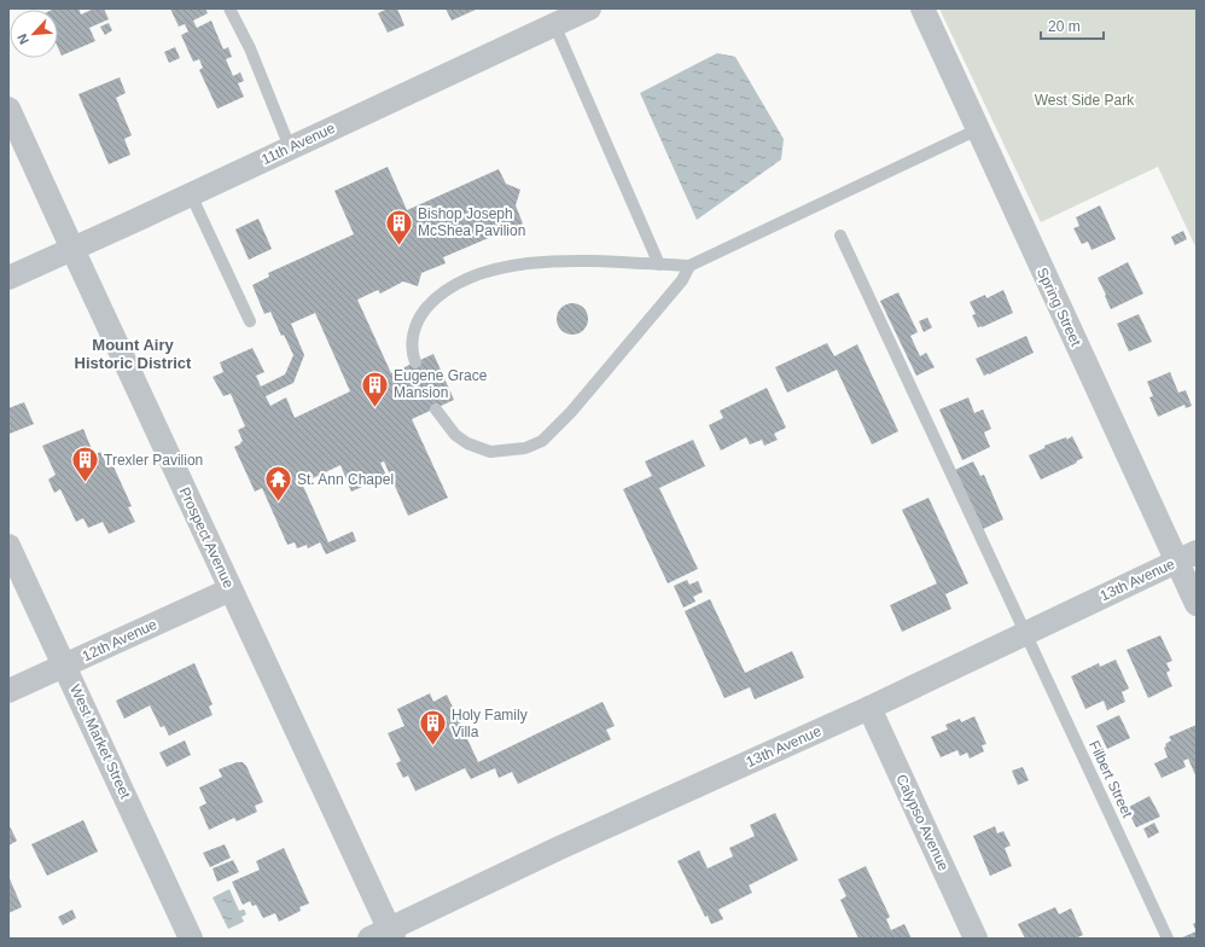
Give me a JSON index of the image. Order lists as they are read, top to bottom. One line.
{"streets":{"street":["11th Avenue","Spring Street","Prospect Avenue","13th Avenue","12th Avenue","West Market Street","Calypso Avenue"],"lane":["Filbert Street"]},"crossings":[["11th Avenue","Prospect Avenue"],["Spring Street","13th Avenue"],["Prospect Avenue","13th Avenue"],["Prospect Avenue","12th Avenue"],["13th Avenue","Filbert Street"],["13th Avenue","Calypso Avenue"],["12th Avenue","West Market Street"]],"districts":["Mount Airy Historic District"],"parks":["West Side Park"],"places":{"building":["Bishop Joseph McShea Pavilion","Eugene Grace Mansion","Trexler Pavilion","Holy Family Villa"],"temple":["St. Ann Chapel"]},"scale_bar":"20 m","north":"bottom left"}
